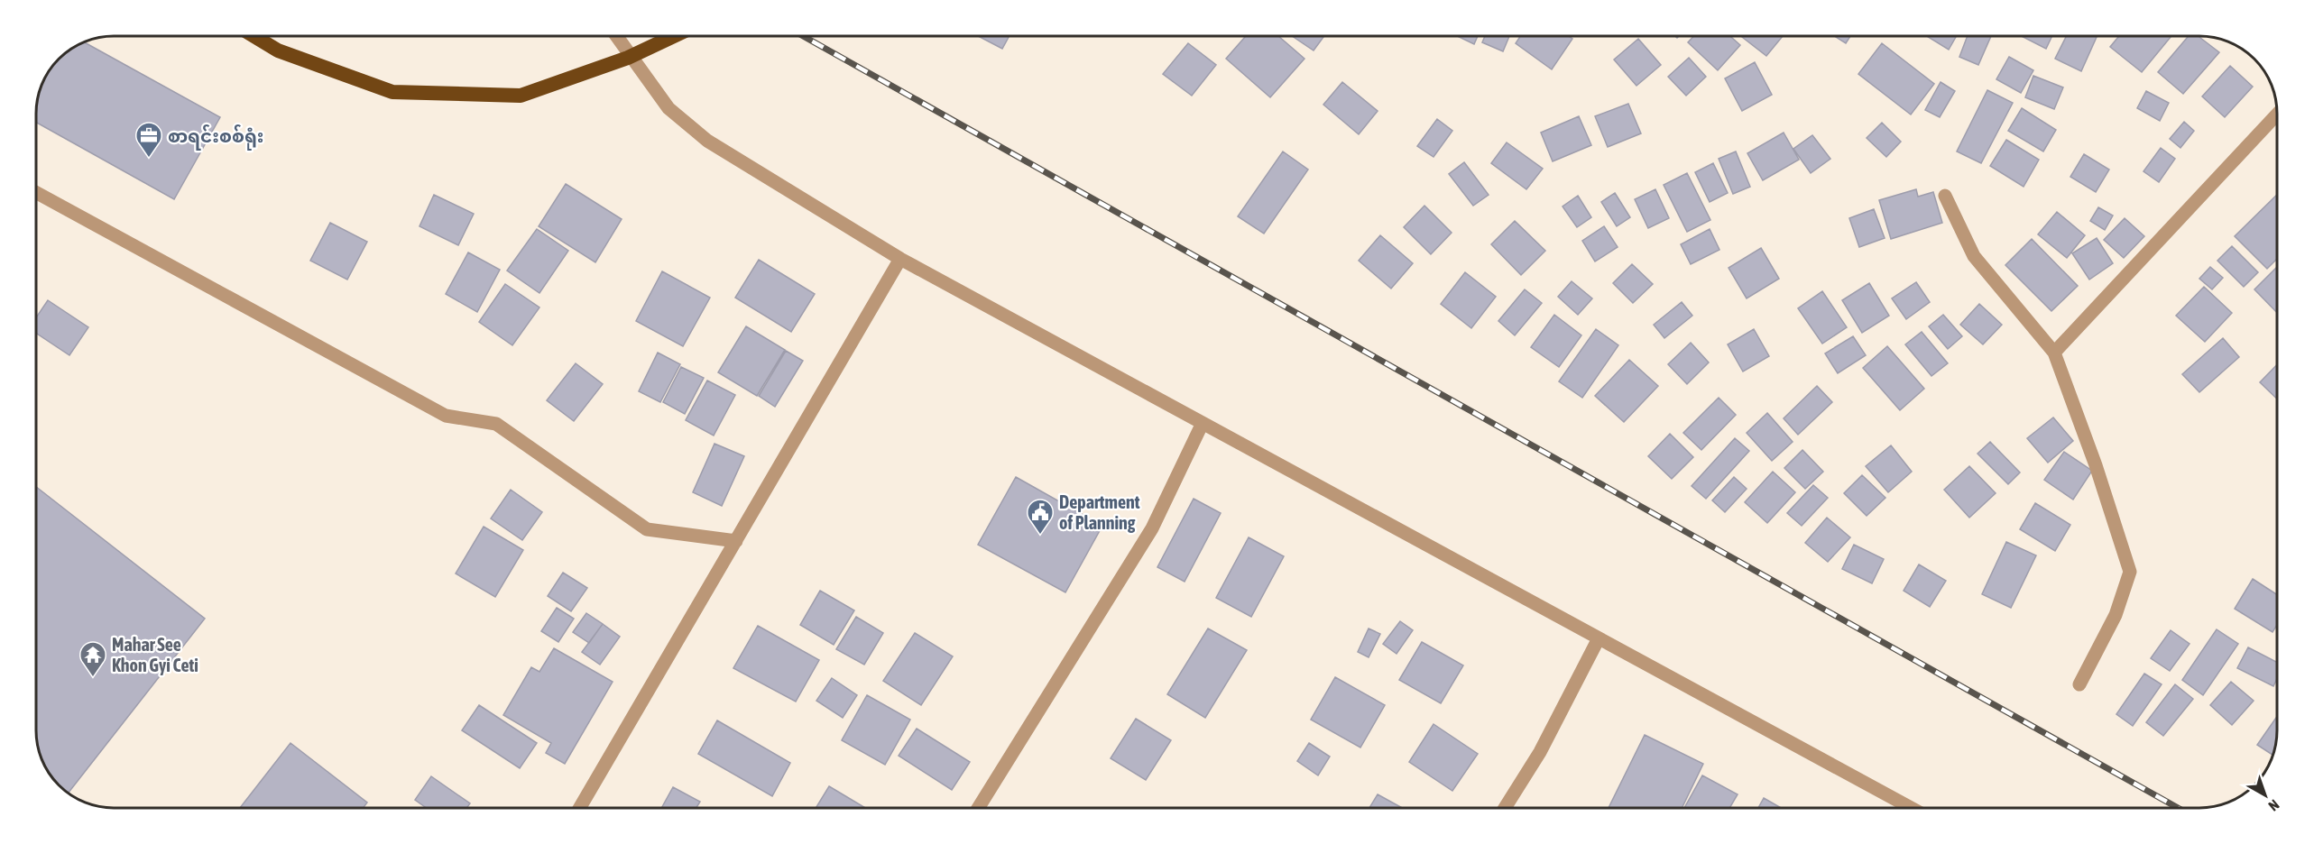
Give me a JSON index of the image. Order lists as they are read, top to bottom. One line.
{"places":{"office":["စာရင်းစစ်ရုံး"],"public building":["Department of Planning"],"temple":["Mahar See Khon Gyi Ceti"]},"north":"bottom right"}
